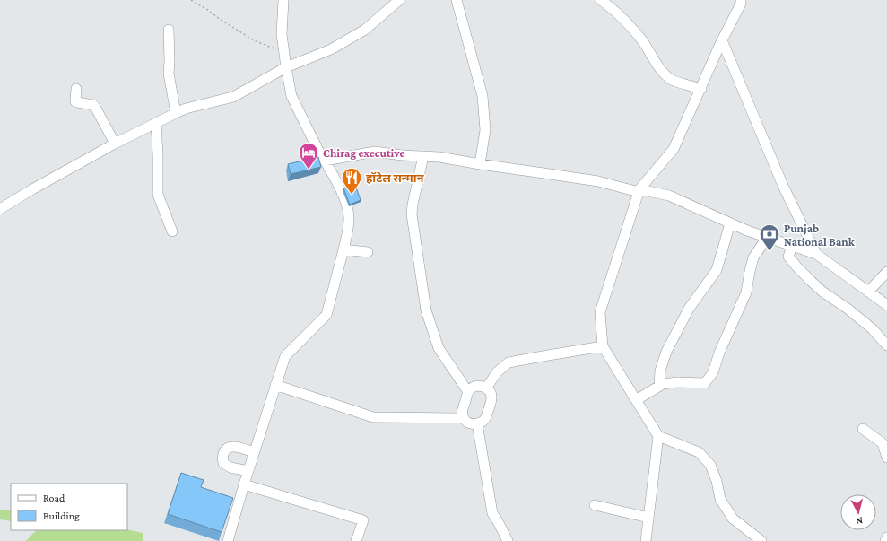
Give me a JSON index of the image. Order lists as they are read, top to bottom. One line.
{"places":{"hotel":["Chirag executive"],"restaurant":["हॉटेल सन्मान"],"bank":["Punjab National Bank"]},"legend":["Road","Building"],"north":"bottom"}
